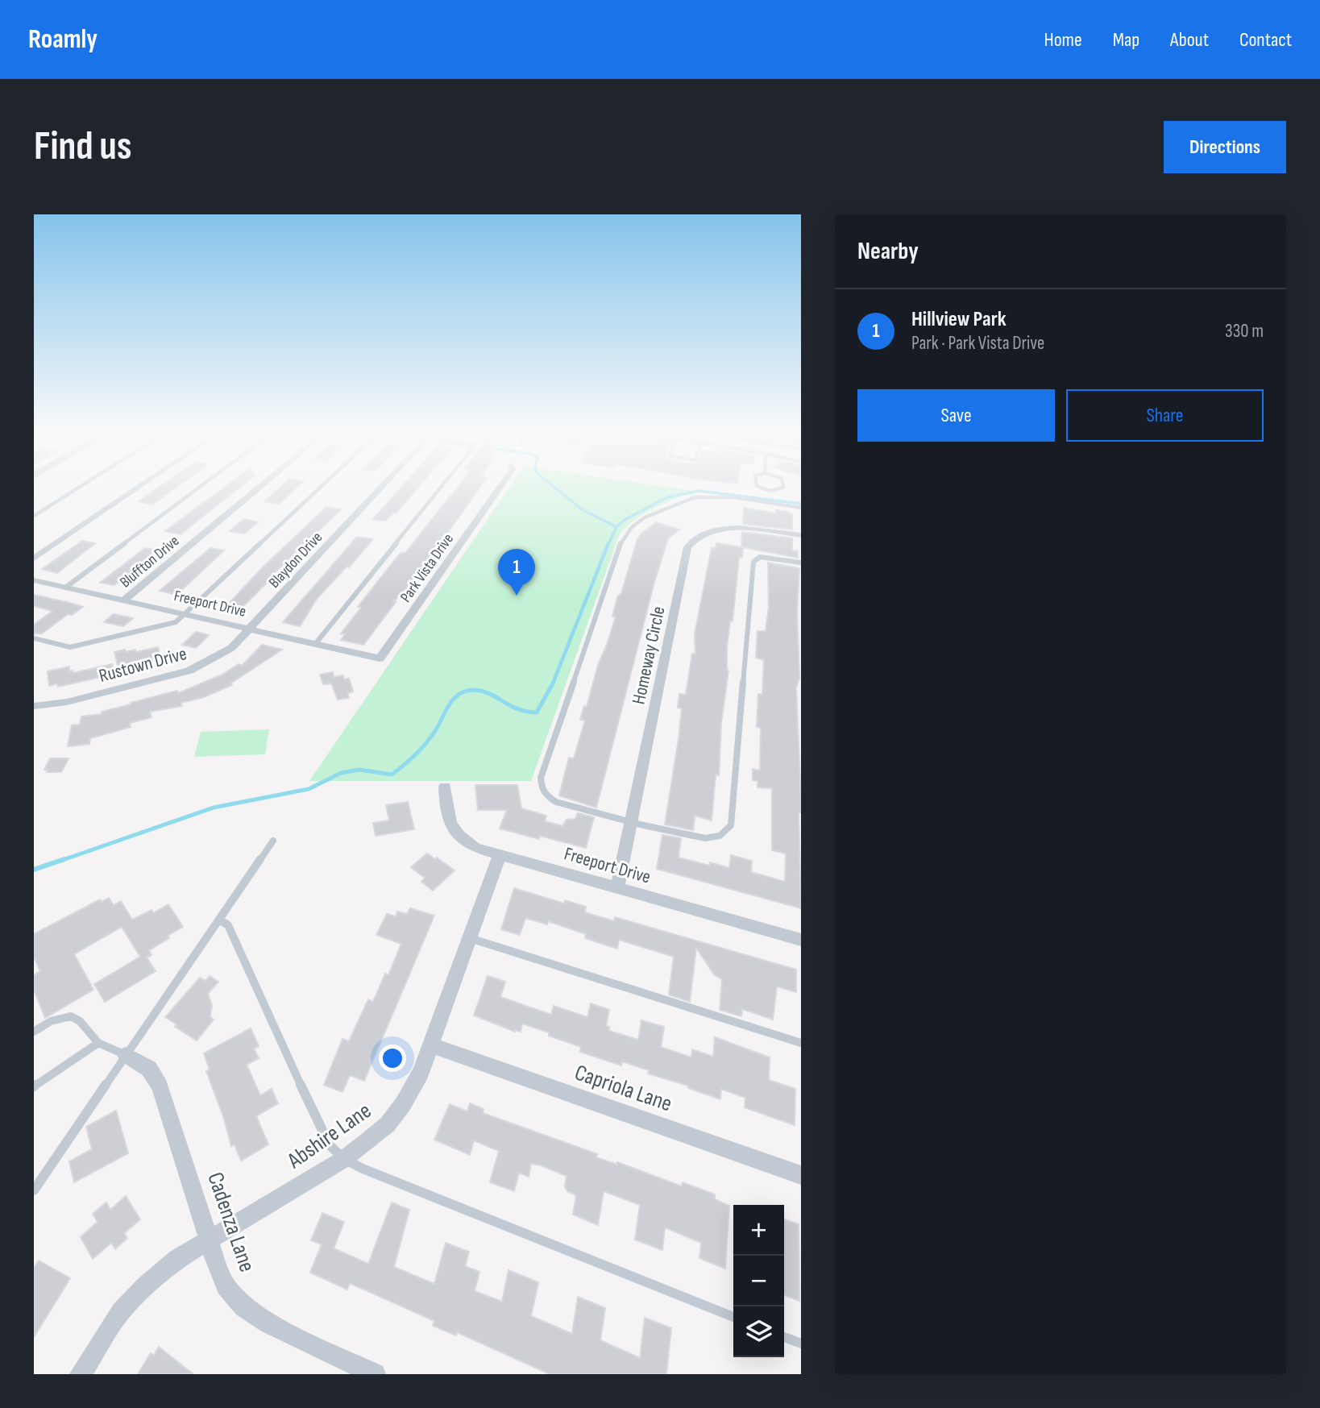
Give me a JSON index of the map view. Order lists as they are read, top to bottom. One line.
{"streets":{"street":["Blaydon Drive","Bluffton Drive","Park Vista Drive","Freeport Drive","Homeway Circle","Rustown Drive","Capriola Lane","Abshire Lane","Cadenza Lane"]},"crossings":[["Blaydon Drive","Freeport Drive"],["Blaydon Drive","Rustown Drive"],["Bluffton Drive","Freeport Drive"],["Park Vista Drive","Freeport Drive"],["Freeport Drive","Homeway Circle"],["Freeport Drive","Rustown Drive"],["Freeport Drive","Abshire Lane"],["Capriola Lane","Abshire Lane"],["Abshire Lane","Cadenza Lane"]],"page":{"header":"Roamly","nav":["Home","Map","About","Contact"],"buttons":["Directions",["Save","Share"]],"title":"Find us","heading":"Nearby","list":[{"mark":"1","name":"Hillview Park","note":"Park · Park Vista Drive","value":"330 m"}],"pins":"1","map_buttons":["+","−"]}}
